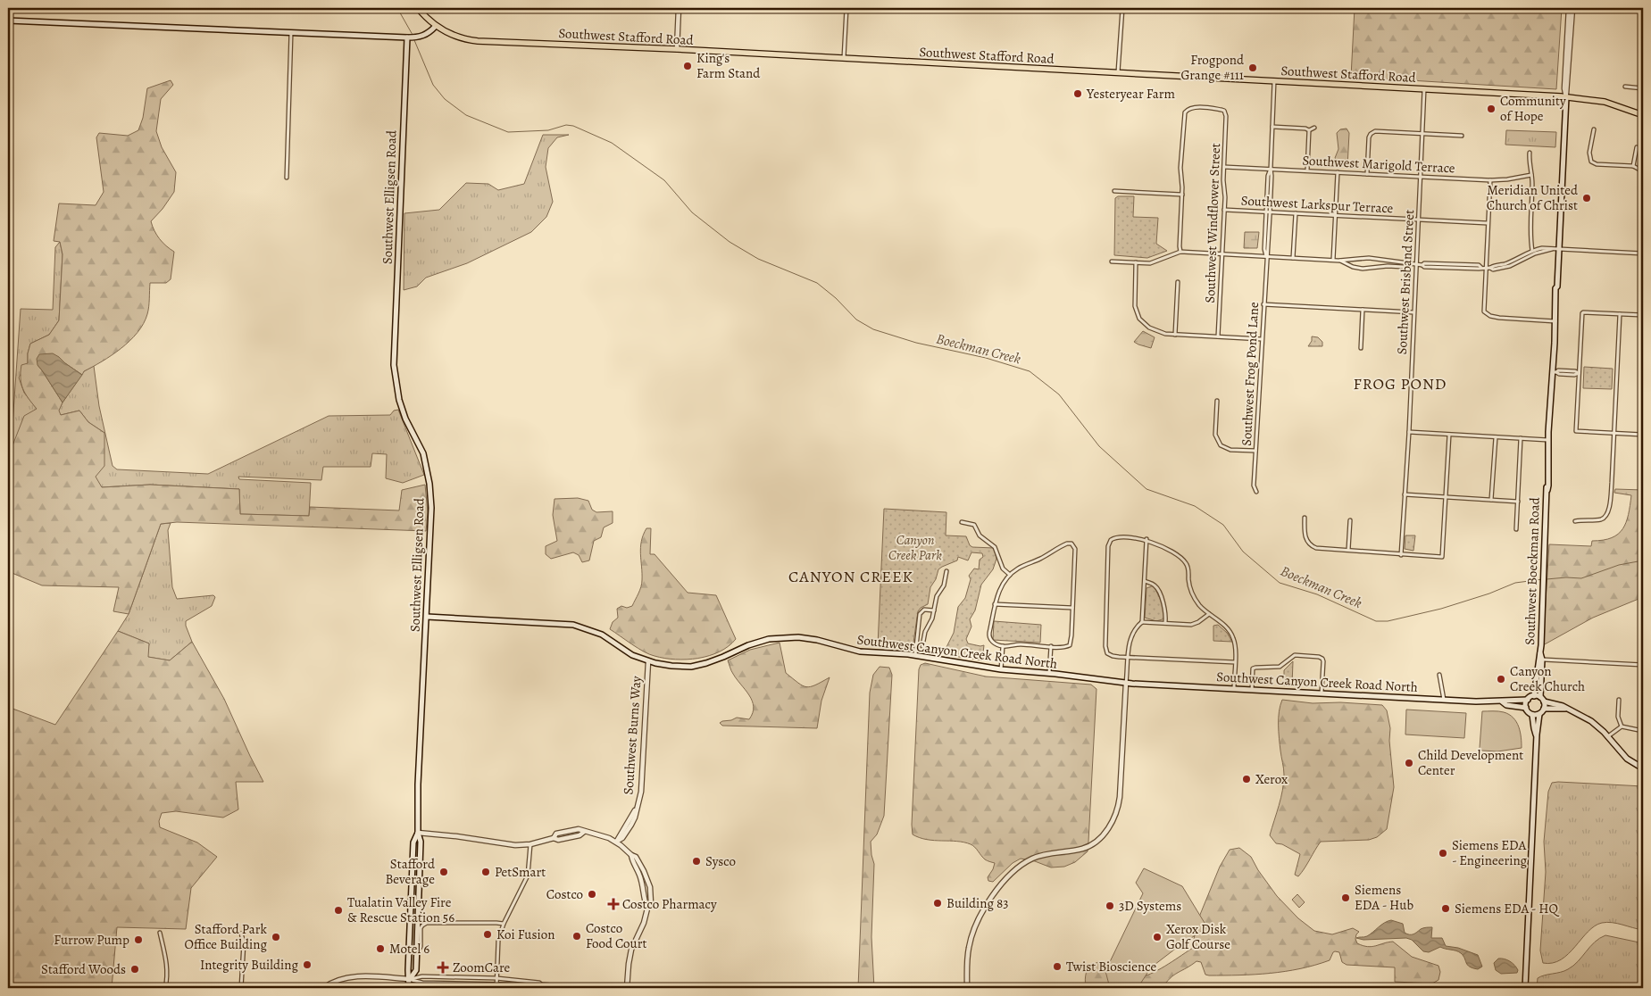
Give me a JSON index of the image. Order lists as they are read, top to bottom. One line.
{"streets":{"main road":["Southwest Stafford Road","Southwest Elligsen Road","Southwest Boeckman Road","Southwest Canyon Creek Road North"],"street":["Southwest Marigold Terrace","Southwest Larkspur Terrace","Southwest Windflower Street","Southwest Brisband Street","Southwest Frog Pond Lane","Southwest Burns Way"]},"crossings":[["Southwest Stafford Road","Southwest Brisband Street"],["Southwest Stafford Road","Southwest Frog Pond Lane"],["Southwest Stafford Road","Southwest Boeckman Road"],["Southwest Marigold Terrace","Southwest Windflower Street"],["Southwest Marigold Terrace","Southwest Brisband Street"],["Southwest Marigold Terrace","Southwest Frog Pond Lane"],["Southwest Elligsen Road","Southwest Canyon Creek Road North"],["Southwest Larkspur Terrace","Southwest Windflower Street"],["Southwest Larkspur Terrace","Southwest Brisband Street"],["Southwest Larkspur Terrace","Southwest Frog Pond Lane"],["Southwest Boeckman Road","Southwest Canyon Creek Road North"],["Southwest Canyon Creek Road North","Southwest Burns Way"]],"districts":["FROG POND","CANYON CREEK"],"water":["Boeckman Creek"],"parks":["Canyon Creek Park"],"places":{"other":["King's Farm Stand","Frogpond Grange #111","Yesteryear Farm","Community of Hope","Meridian United Church of Christ","Canyon Creek Church","Child Development Center","Xerox","Siemens EDA - Engineering","Sysco","Stafford Beverage","PetSmart","Costco","Siemens EDA - Hub","Building 83","3D Systems","Siemens EDA - HQ","Tualatin Valley Fire & Rescue Station 56","Koi Fusion","Costco Food Court","Stafford Park Office Building","Xerox Disk Golf Course","Furrow Pump","Motel 6","Integrity Building","Twist Bioscience","Stafford Woods"],"health":["Costco Pharmacy","ZoomCare"]}}
